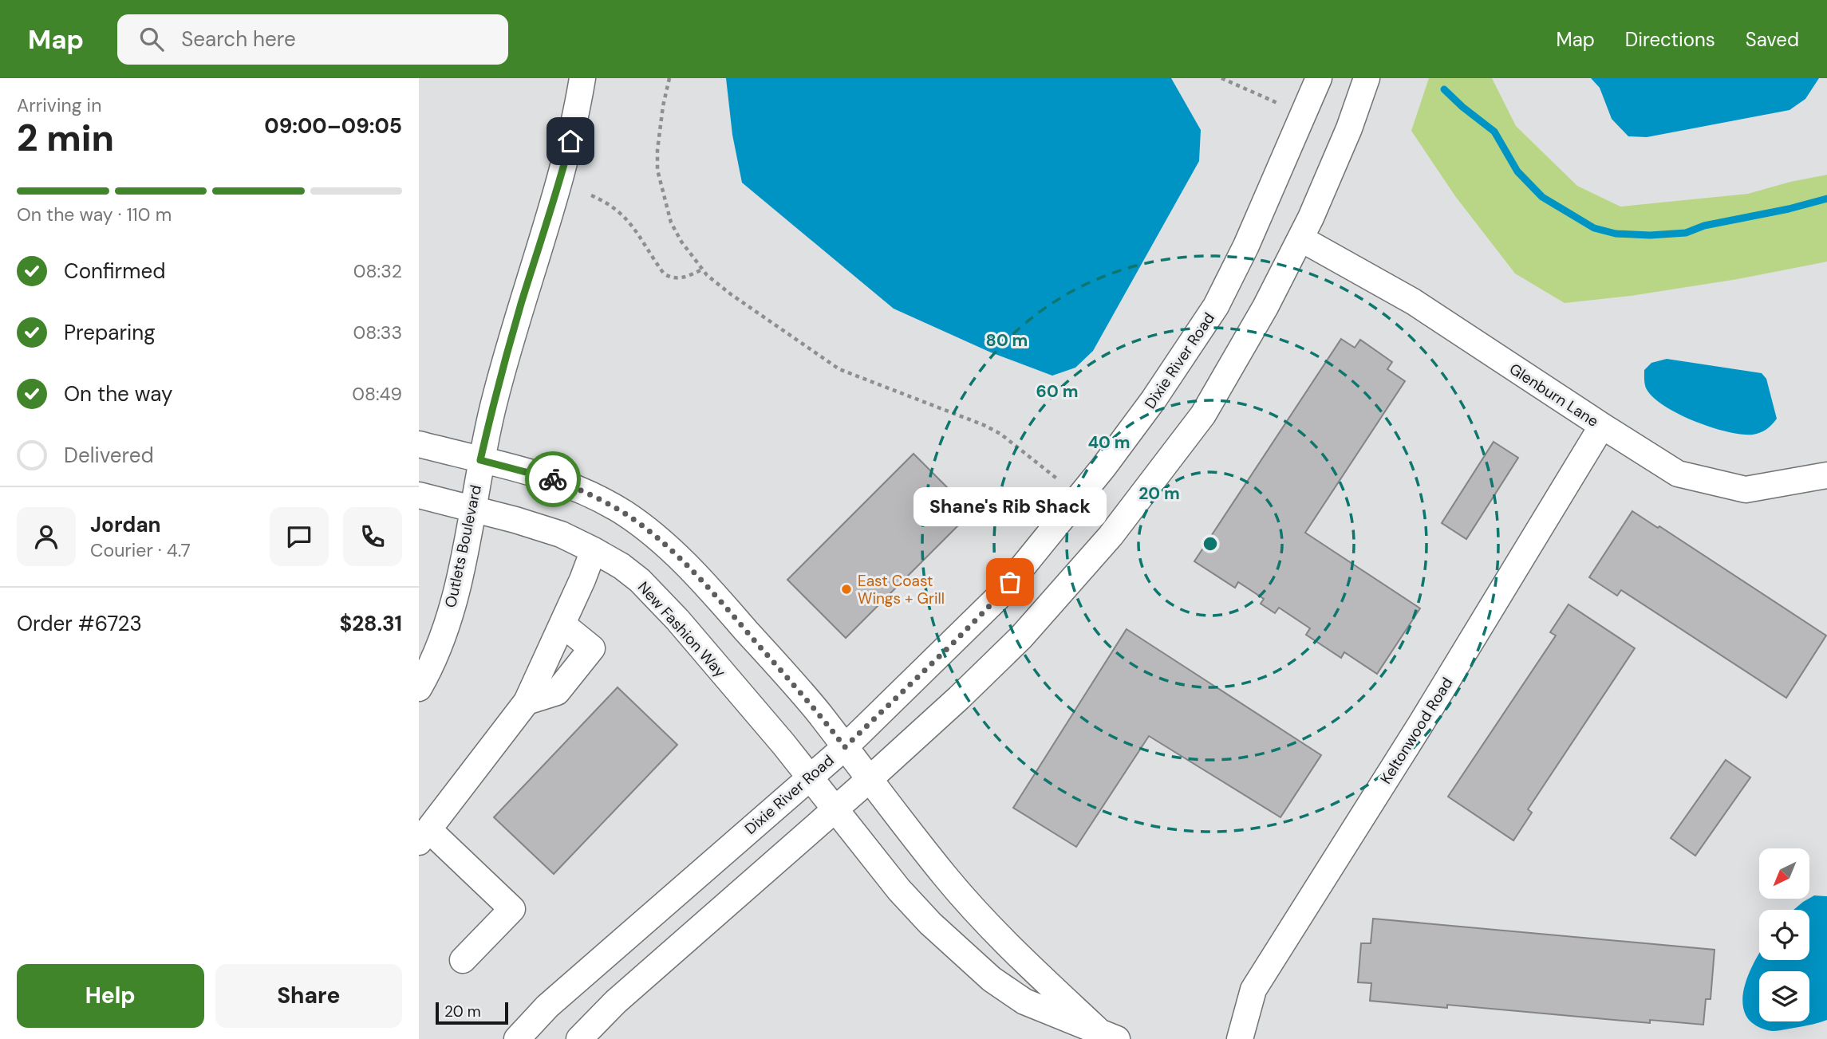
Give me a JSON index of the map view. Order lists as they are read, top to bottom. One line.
{"streets":{"street":["Dixie River Road","Glenburn Lane","Outlets Boulevard","New Fashion Way","Keltonwood Road"]},"crossings":[["Dixie River Road","New Fashion Way"],["Glenburn Lane","Keltonwood Road"],["Outlets Boulevard","New Fashion Way"]],"places":["Shane's Rib Shack","East Coast Wings + Grill"],"scale_bar":"20 m","north":"bottom left","page":{"header":"Map","search":"Search here","nav":["Map","Directions","Saved"],"heading":["2 min","Arriving in","09:00–09:05"],"panel":["Jordan","Courier · 4.7","Order #6723","$28.31"],"bar":"On the way · 110 m","list":[["Confirmed","08:32"],["Preparing","08:33"],["On the way","08:49"],"Delivered"],"bubble":"Shane's Rib Shack","buttons":["Help","Share"],"scale":"20 m"},"rings":["80 m","60 m","40 m","20 m"]}
